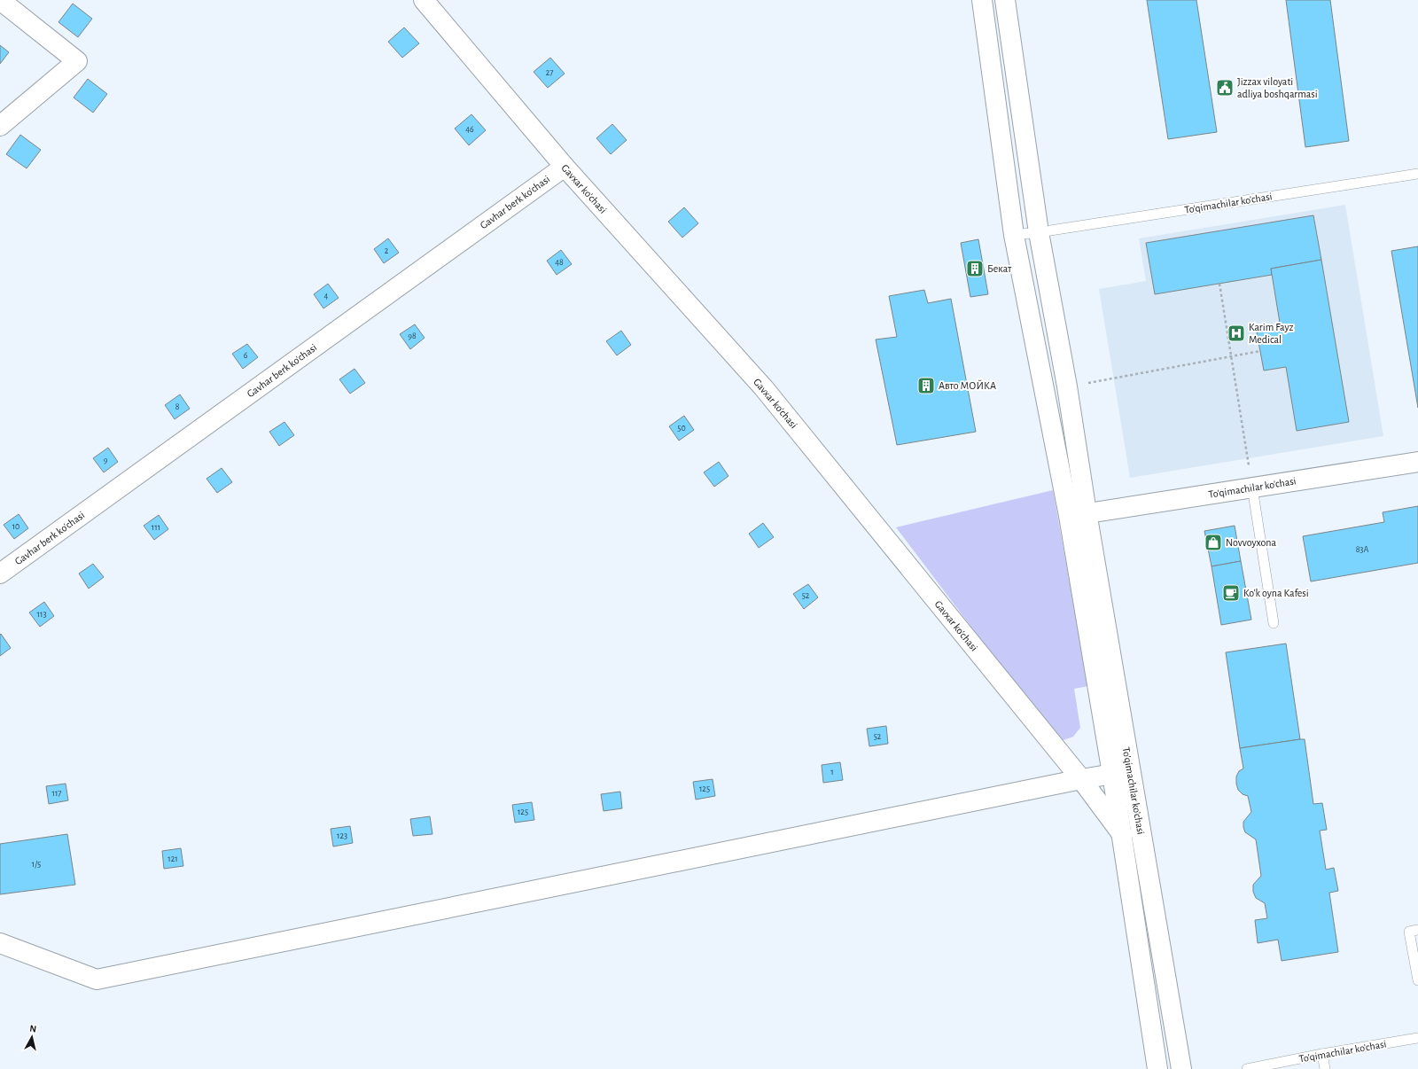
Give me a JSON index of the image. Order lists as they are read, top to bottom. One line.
{"streets":{"street":["Gavxar ko'chasi","Gavhar berk ko'chasi","To'qimachilar ko'chasi"]},"crossings":[["Gavxar ko'chasi","Gavhar berk ko'chasi"],["Gavxar ko'chasi","To'qimachilar ko'chasi"]],"places":{"public building":["Jizzax viloyati adliya boshqarmasi"],"building":["Бекат","Авто МОЙКА"],"hospital":["Karim Fayz Medical"],"shop":["Novvoyxona"],"cafe":["Ko'k oyna Kafesi"]},"house_numbers":["27","46","2","48","4","98","6","8","50","9","10","111","83А","52","113","52","1","125","117","125","123","121","1/5"],"north":"top"}
